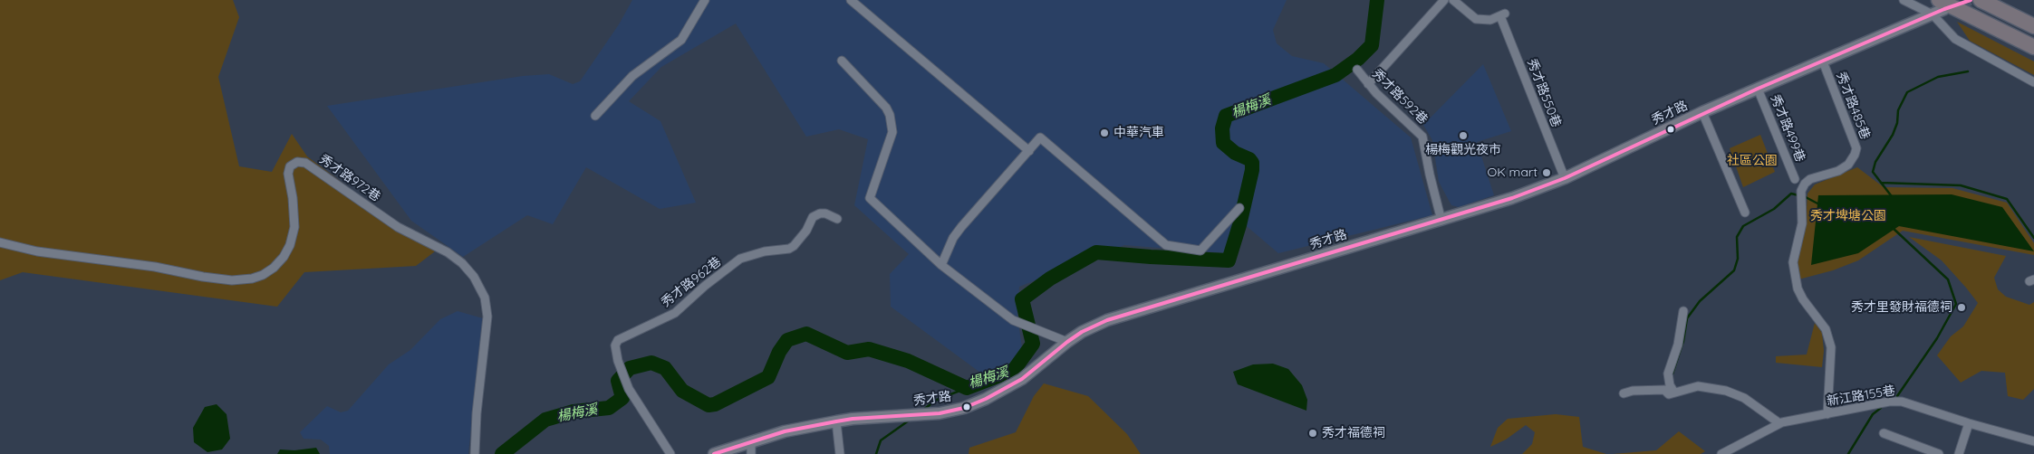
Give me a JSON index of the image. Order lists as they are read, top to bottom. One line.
{"streets":{"main road":["秀才路"],"street":["秀才路550巷","秀才路592巷","秀才路485巷","秀才路499巷","秀才路972巷","秀才路962巷","新江路155巷"]},"crossings":[["秀才路550巷","秀才路"],["秀才路592巷","秀才路"],["秀才路485巷","秀才路"],["秀才路485巷","新江路155巷"],["秀才路","秀才路499巷"]],"water":["楊梅溪"],"parks":["社區公園","秀才埤塘公園"],"places":["中華汽車","楊梅觀光夜市","OK mart","秀才里發財福德祠","秀才福德祠"]}
